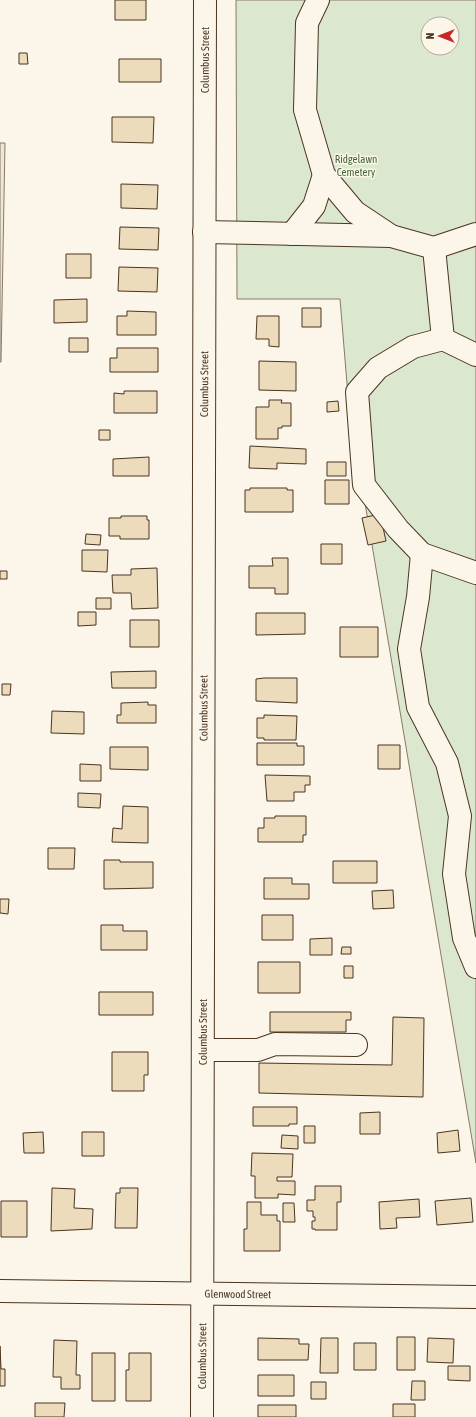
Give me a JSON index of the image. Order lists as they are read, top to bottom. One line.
{"streets":{"street":["Columbus Street","Glenwood Street"]},"crossings":[["Columbus Street","Glenwood Street"]],"parks":["Ridgelawn Cemetery"],"north":"left"}
